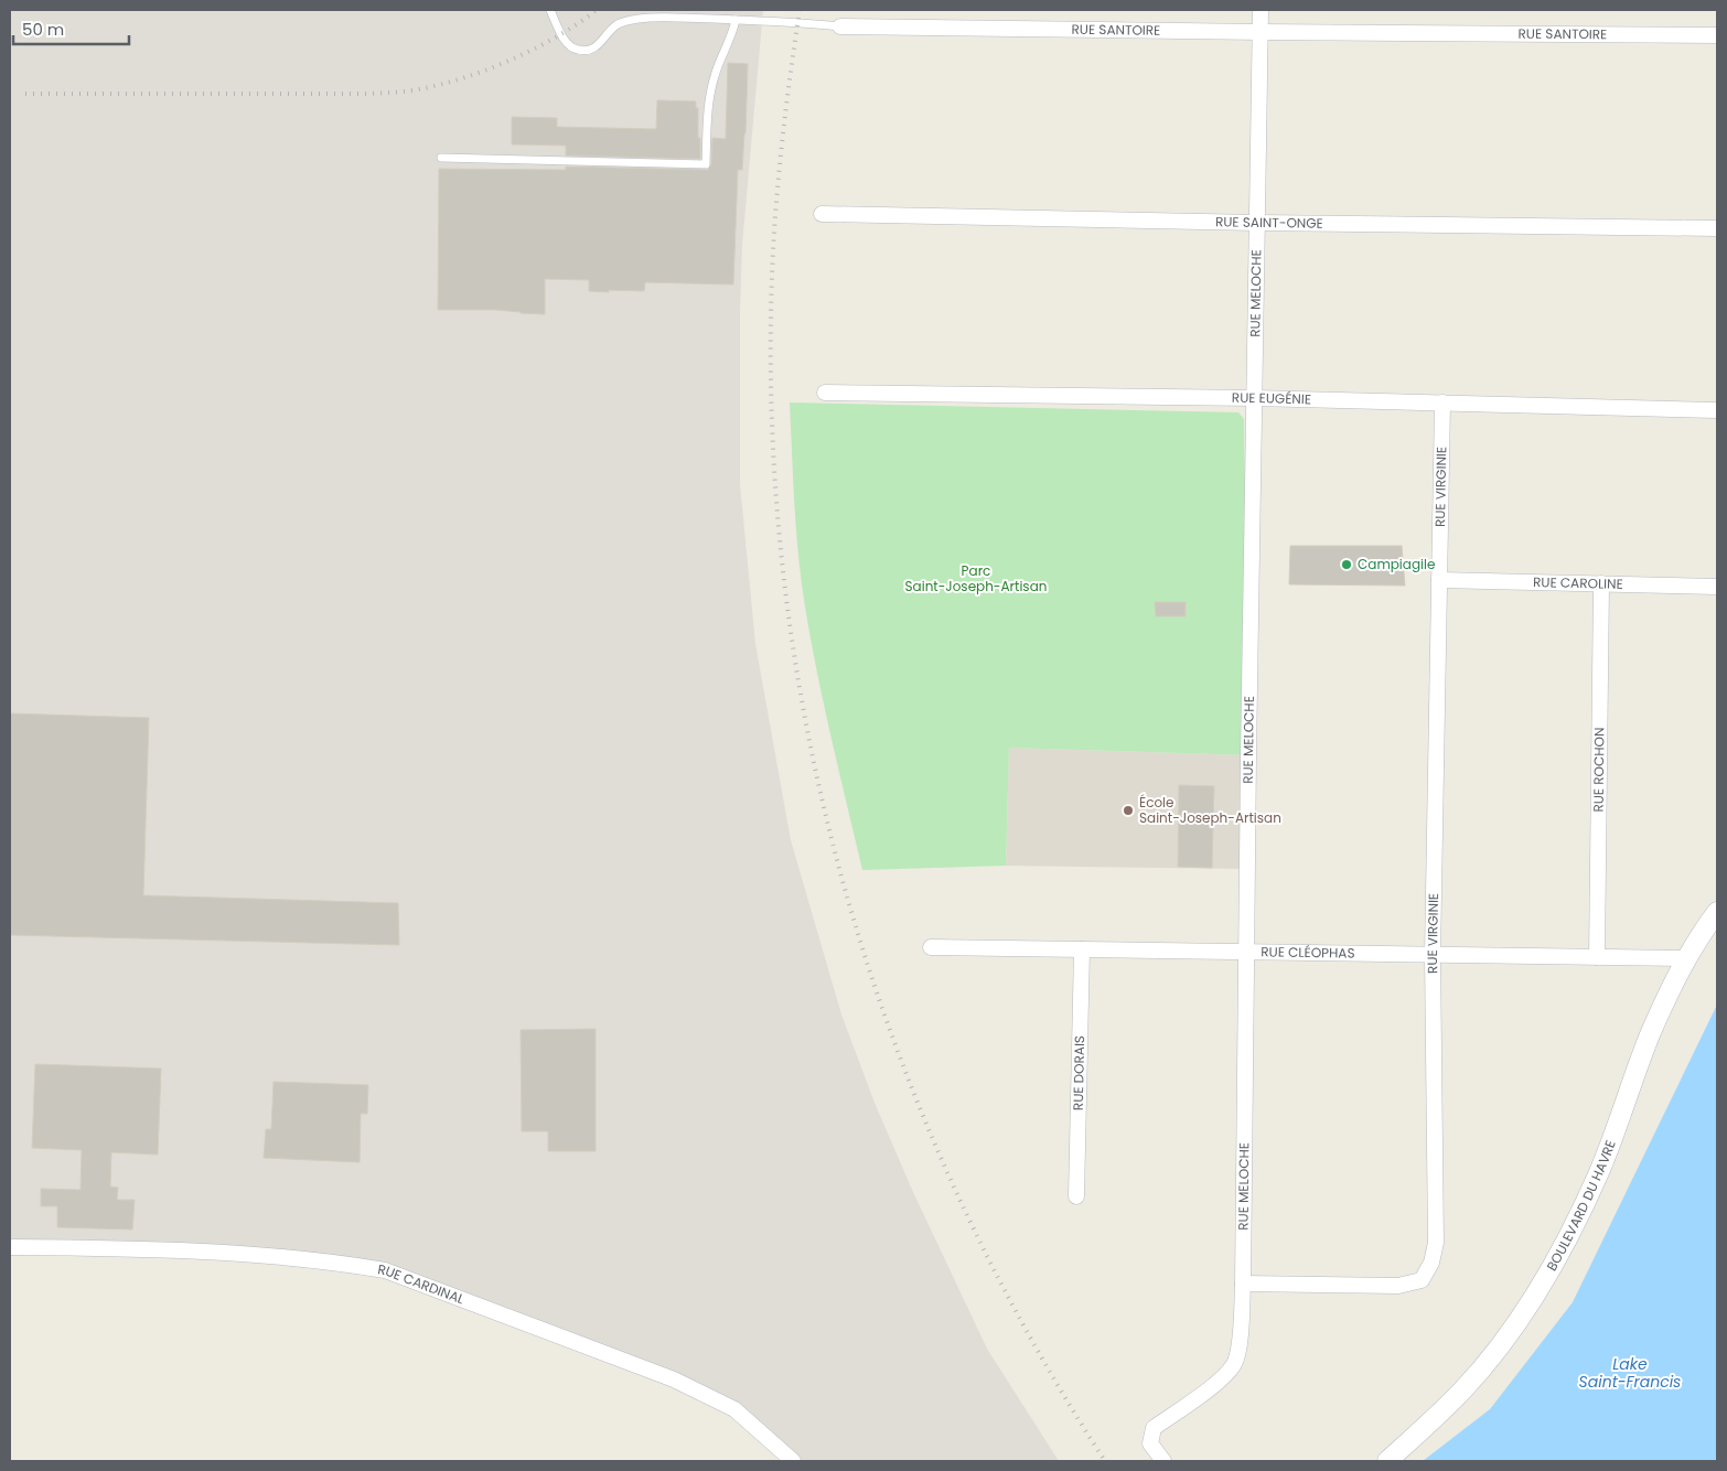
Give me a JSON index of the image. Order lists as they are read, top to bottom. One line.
{"streets":{"street":["RUE SANTOIRE","RUE SAINT-ONGE","RUE MELOCHE","RUE EUGÉNIE","RUE VIRGINIE","RUE CAROLINE","RUE ROCHON","RUE CLÉOPHAS","RUE DORAIS","BOULEVARD DU HAVRE","RUE CARDINAL"]},"crossings":[["RUE SANTOIRE","RUE MELOCHE"],["RUE SAINT-ONGE","RUE MELOCHE"],["RUE MELOCHE","RUE EUGÉNIE"],["RUE MELOCHE","RUE VIRGINIE"],["RUE MELOCHE","RUE CLÉOPHAS"],["RUE EUGÉNIE","RUE VIRGINIE"],["RUE VIRGINIE","RUE CAROLINE"],["RUE VIRGINIE","RUE CLÉOPHAS"],["RUE CAROLINE","RUE ROCHON"],["RUE ROCHON","RUE CLÉOPHAS"],["RUE CLÉOPHAS","RUE DORAIS"],["RUE CLÉOPHAS","BOULEVARD DU HAVRE"]],"water":["Lake Saint-Francis"],"parks":["Parc Saint-Joseph-Artisan"],"places":["Campiagile","École Saint-Joseph-Artisan"],"scale_bar":"50 m"}
